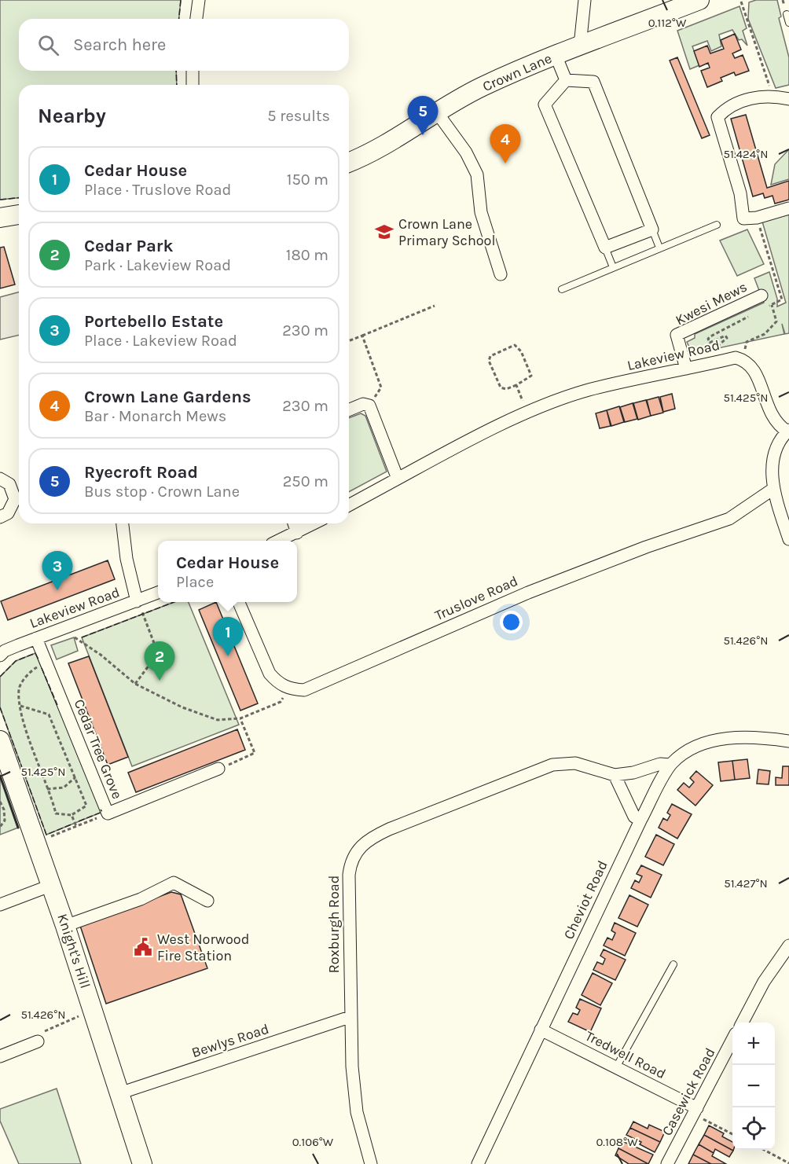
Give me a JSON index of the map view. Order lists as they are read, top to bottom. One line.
{"streets":{"main road":["Crown Lane","Knight's Hill"],"street":["Kwesi Mews","Lakeview Road","Truslove Road","Cedar Tree Grove","Cheviot Road","Roxburgh Road","Bewlys Road","Tredwell Road","Casewick Road"]},"crossings":[["Kwesi Mews","Lakeview Road"],["Lakeview Road","Cedar Tree Grove"],["Cheviot Road","Roxburgh Road"],["Cheviot Road","Tredwell Road"],["Roxburgh Road","Bewlys Road"],["Knight's Hill","Bewlys Road"],["Tredwell Road","Casewick Road"]],"places":{"school or university":["Crown Lane Primary School"],"public building":["West Norwood Fire Station"]},"page":{"search":"Search here","heading":["Nearby","5 results"],"pins":["5","4","3","1","2"],"list":[{"mark":"1","name":"Cedar House","note":"Place · Truslove Road","value":"150 m"},{"mark":"2","name":"Cedar Park","note":"Park · Lakeview Road","value":"180 m"},{"mark":"3","name":"Portebello Estate","note":"Place · Lakeview Road","value":"230 m"},{"mark":"4","name":"Crown Lane Gardens","note":"Bar · Monarch Mews","value":"230 m"},{"mark":"5","name":"Ryecroft Road","note":"Bus stop · Crown Lane","value":"250 m"}],"popup":["Cedar House","Place"],"map_buttons":["+","−"]},"coordinates":["0.112°W","51.424°N","51.425°N","51.426°N","51.427°N","0.106°W","0.108°W"]}
